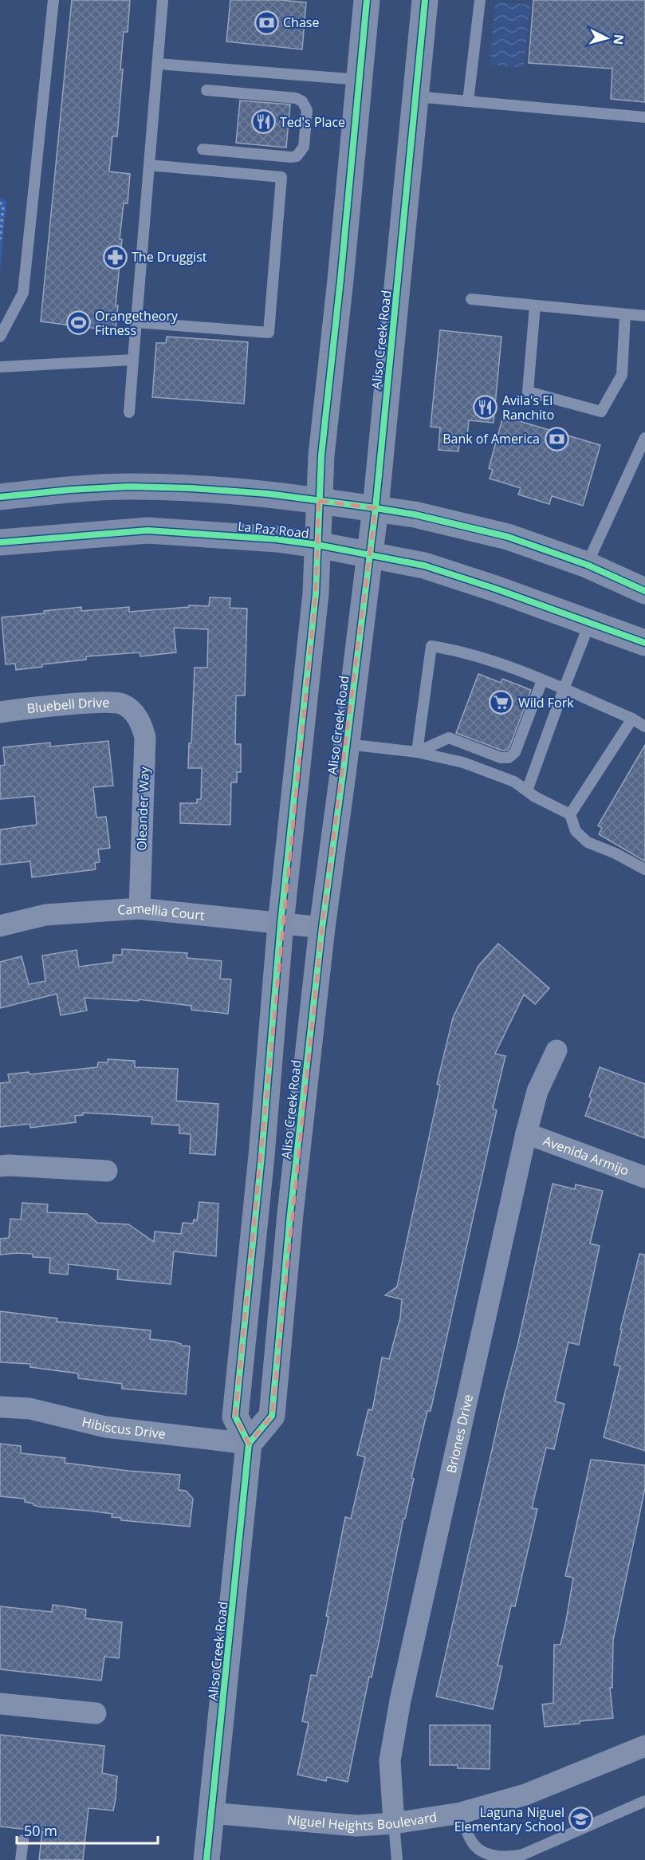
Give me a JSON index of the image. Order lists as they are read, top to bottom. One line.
{"streets":{"main road":["Aliso Creek Road","La Paz Road"],"street":["Bluebell Drive","Oleander Way","Camellia Court","Avenida Armijo","Hibiscus Drive","Briones Drive","Niguel Heights Boulevard"]},"crossings":[["Aliso Creek Road","La Paz Road"],["Aliso Creek Road","Camellia Court"],["Aliso Creek Road","Hibiscus Drive"],["Aliso Creek Road","Niguel Heights Boulevard"],["Bluebell Drive","Oleander Way"],["Oleander Way","Camellia Court"],["Avenida Armijo","Briones Drive"],["Briones Drive","Niguel Heights Boulevard"]],"places":{"bank":["Chase","Bank of America"],"restaurant":["Ted's Place","Avila's El Ranchito"],"pharmacy":["The Druggist"],"sports":["Orangetheory Fitness"],"supermarket":["Wild Fork"],"school or university":["Laguna Niguel Elementary School"]},"scale_bar":"50 m","north":"right"}
